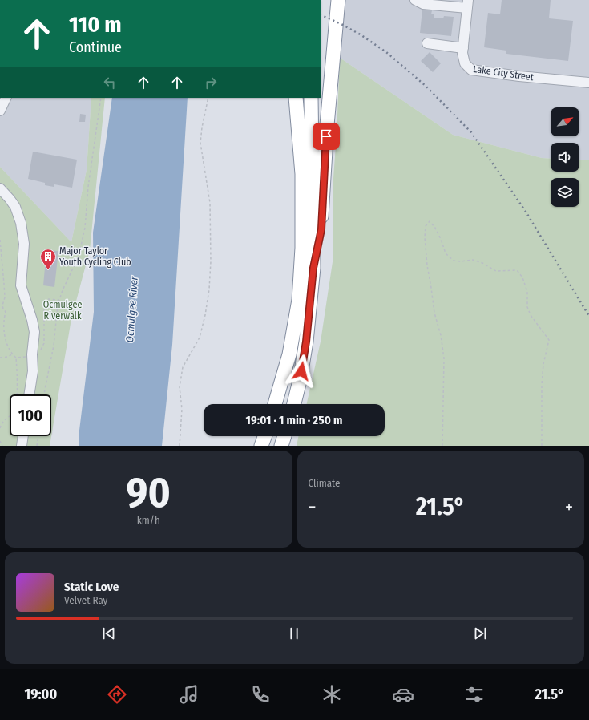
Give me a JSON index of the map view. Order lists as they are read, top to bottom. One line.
{"streets":{"street":["Lake City Street"]},"water":["Ocmulgee River"],"parks":["Ocmulgee Riverwalk"],"places":{"building":["Major Taylor Youth Cycling Club"]},"north":"top right","page":{"turn":["110 m","Continue"],"limit":"100","trip":"19:01 · 1 min · 250 m","tile":[["90","km/h"],"Climate"],"heat":["−","21.5°","+"],"song":["Static Love","Velvet Ray"],"tabs":["19:00","21.5°"]}}
